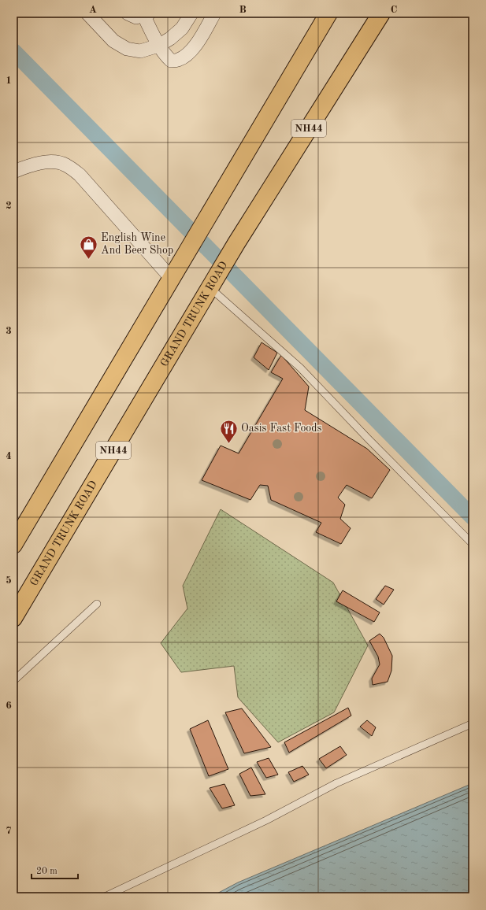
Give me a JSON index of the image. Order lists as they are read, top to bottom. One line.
{"streets":{"highway":["NH44","GRAND TRUNK ROAD"]},"places":{"shop":["English Wine And Beer Shop"],"restaurant":["Oasis Fast Foods"]},"scale_bar":"20 m","grid":{"columns":["A","B","C"],"rows":["1","2","3","4","5","6","7"]}}
